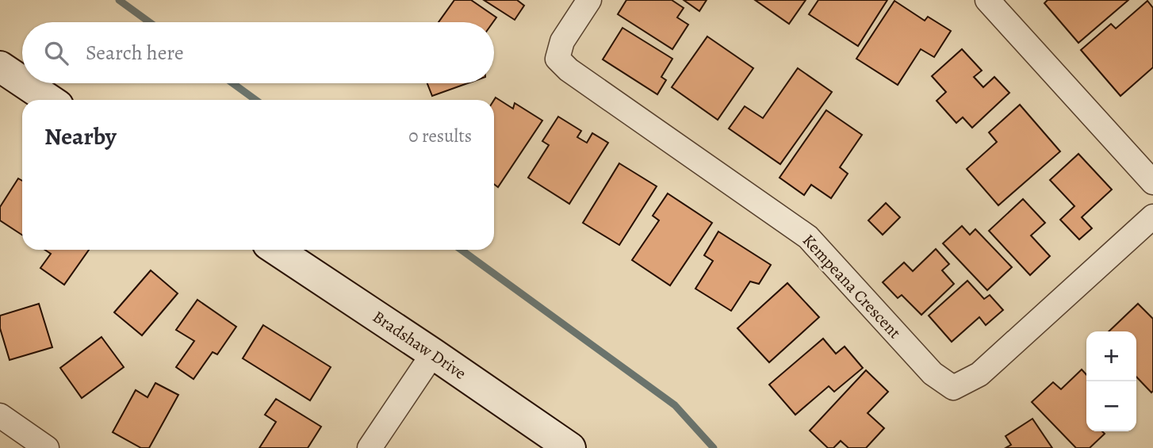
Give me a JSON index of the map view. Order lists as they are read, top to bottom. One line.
{"streets":{"street":["Kempeana Crescent","Bradshaw Drive"]},"page":{"search":"Search here","heading":["Nearby","0 results"],"map_buttons":["+","−"]}}
